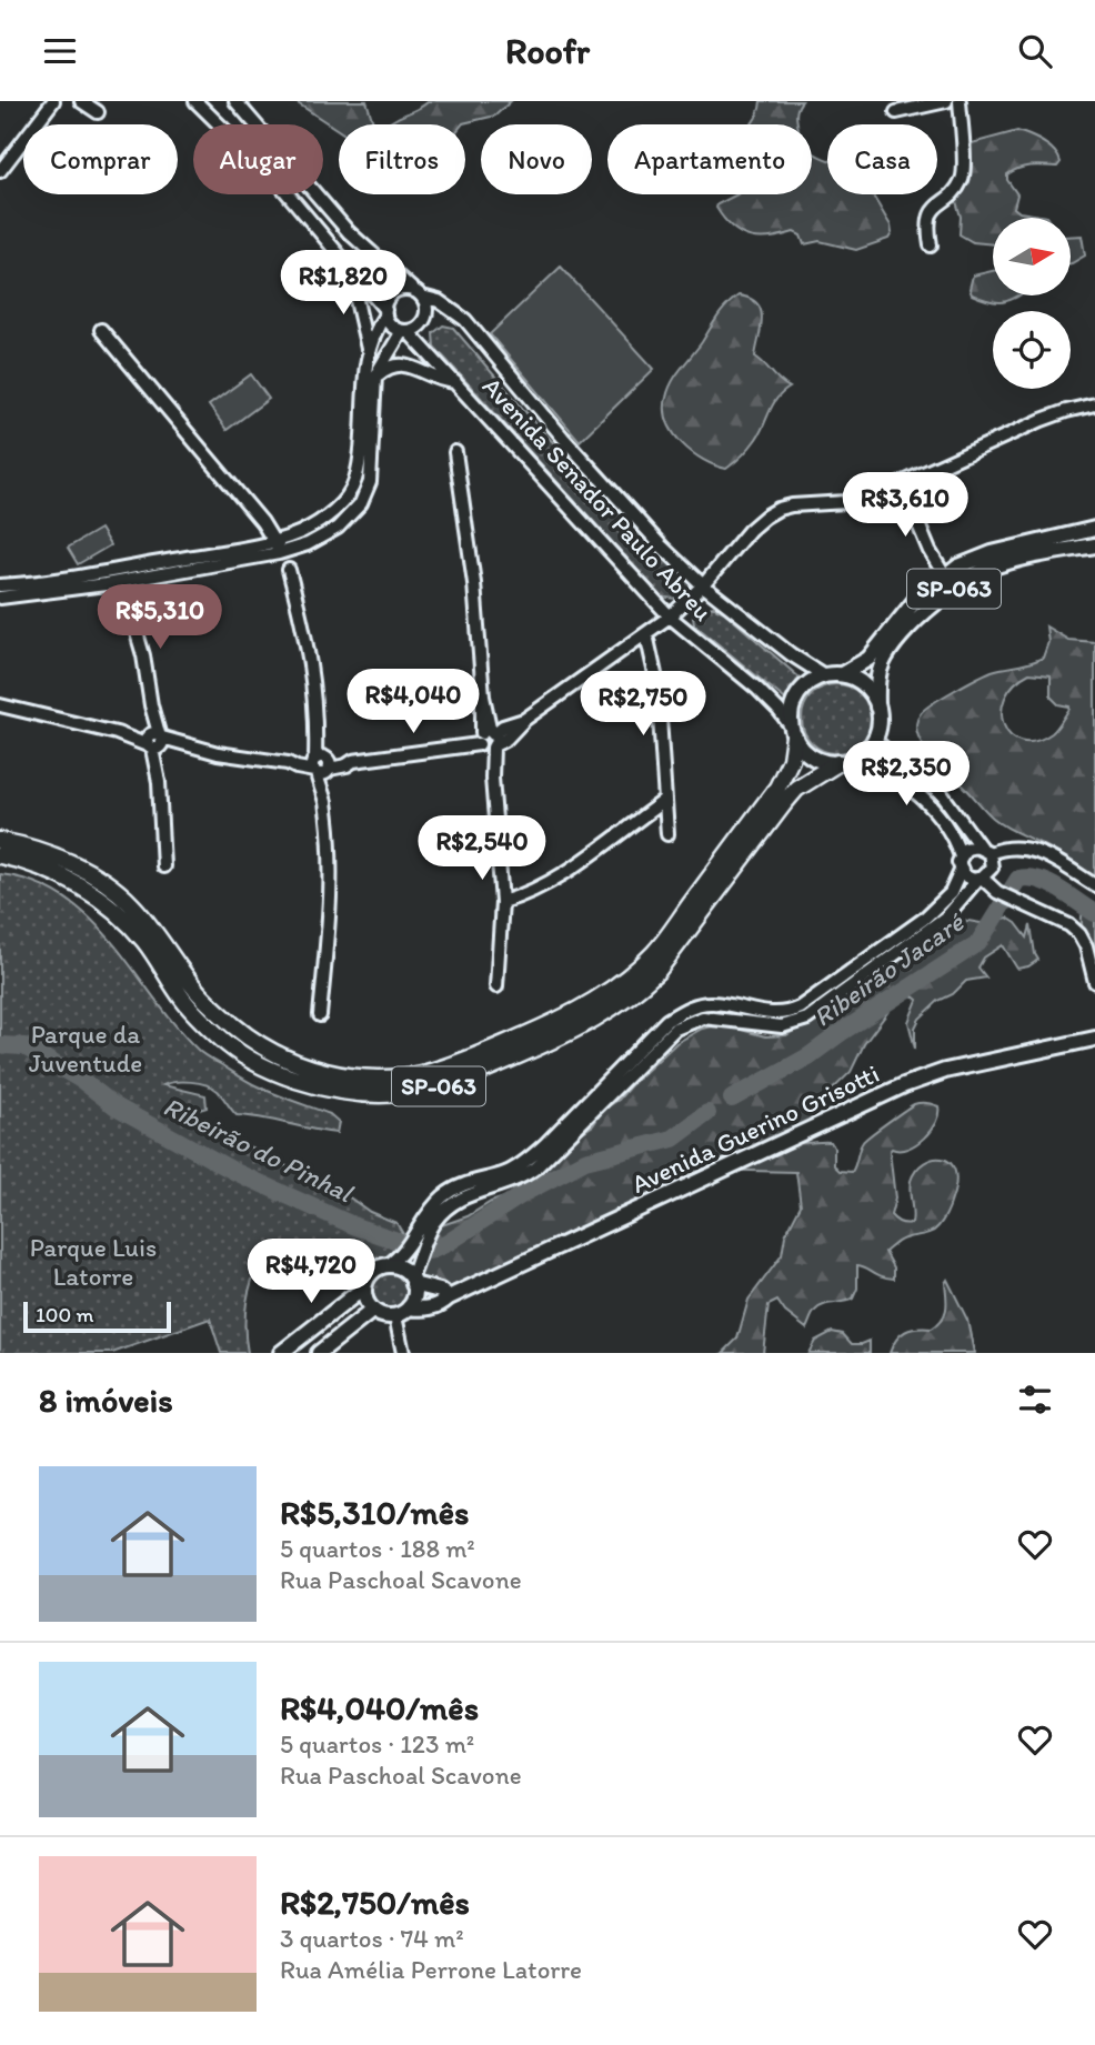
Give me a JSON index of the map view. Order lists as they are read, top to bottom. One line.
{"streets":{"highway":["SP-063"],"main road":["Avenida Guerino Grisotti"],"street":["Avenida Senador Paulo Abreu"]},"crossings":[["Avenida Senador Paulo Abreu","SP-063"]],"water":["Ribeirão Jacaré","Ribeirão do Pinhal"],"parks":["Parque da Juventude","Parque Luis Latorre"],"scale_bar":"100 m","north":"right","page":{"header":"Roofr","chip":["Comprar","Alugar","Filtros","Novo","Apartamento","Casa"],"price":["R$1,820","R$3,610","R$5,310","R$4,040","R$2,750","R$2,350","R$2,540","R$4,720"],"scale":"100 m","heading":"8 imóveis","list":[{"name":"R$5,310/mês","note":"5 quartos · 188 m² · Rua Paschoal Scavone"},{"name":"R$4,040/mês","note":"5 quartos · 123 m² · Rua Paschoal Scavone"},{"name":"R$2,750/mês","note":"3 quartos · 74 m² · Rua Amélia Perrone Latorre"}]}}
